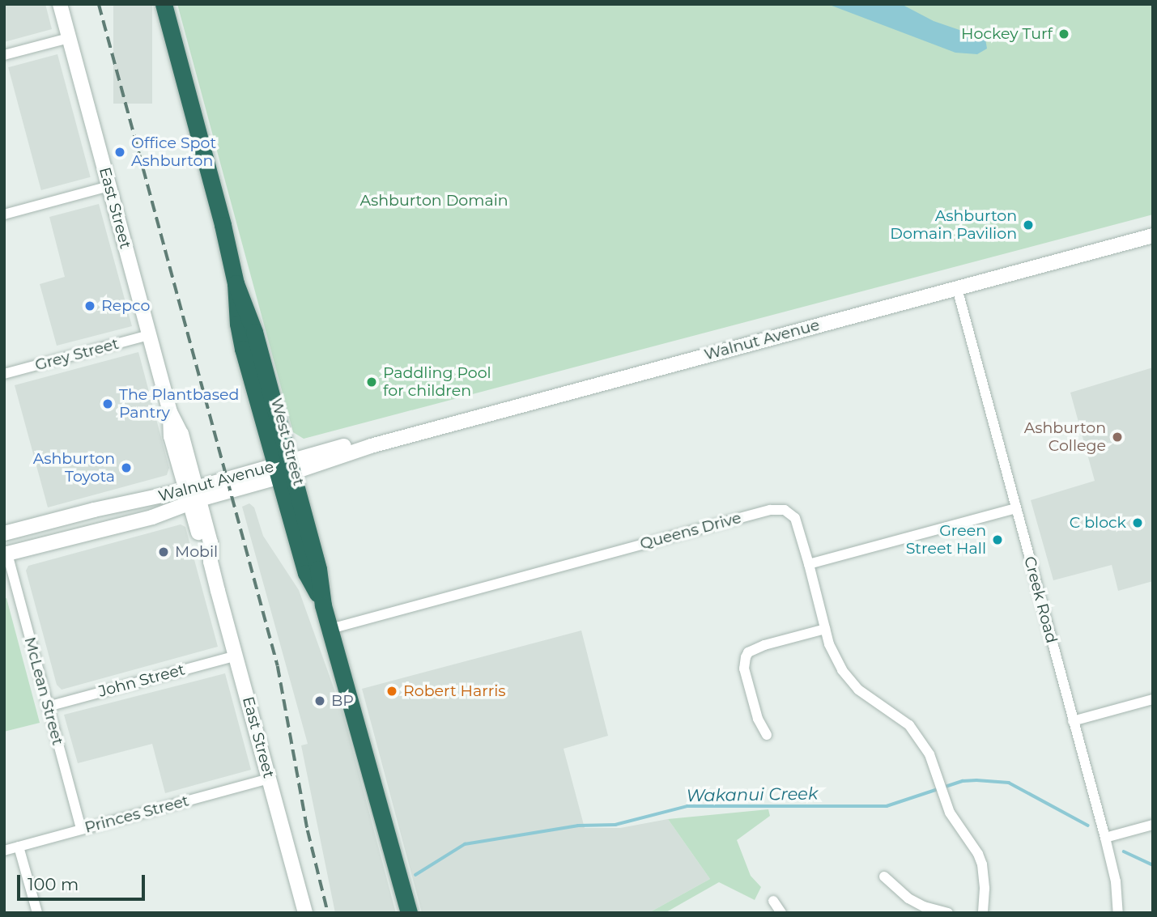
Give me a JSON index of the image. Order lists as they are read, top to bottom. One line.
{"streets":{"highway":["West Street"],"main road":["East Street","Walnut Avenue"],"street":["Grey Street","Queens Drive","Creek Road","John Street","McLean Street","Princes Street"]},"crossings":[["East Street","Walnut Avenue"],["East Street","Grey Street"],["East Street","John Street"],["East Street","Princes Street"],["Walnut Avenue","West Street"],["Walnut Avenue","Creek Road"],["Walnut Avenue","McLean Street"],["West Street","Queens Drive"],["John Street","McLean Street"],["McLean Street","Princes Street"]],"water":["Wakanui Creek"],"parks":["Ashburton Domain"],"places":["Hockey Turf","Office Spot Ashburton","Ashburton Domain Pavilion","Repco","Paddling Pool for children","The Plantbased Pantry","Ashburton College","Ashburton Toyota","C block","Green Street Hall","Mobil","Robert Harris","BP"],"scale_bar":"100 m"}
